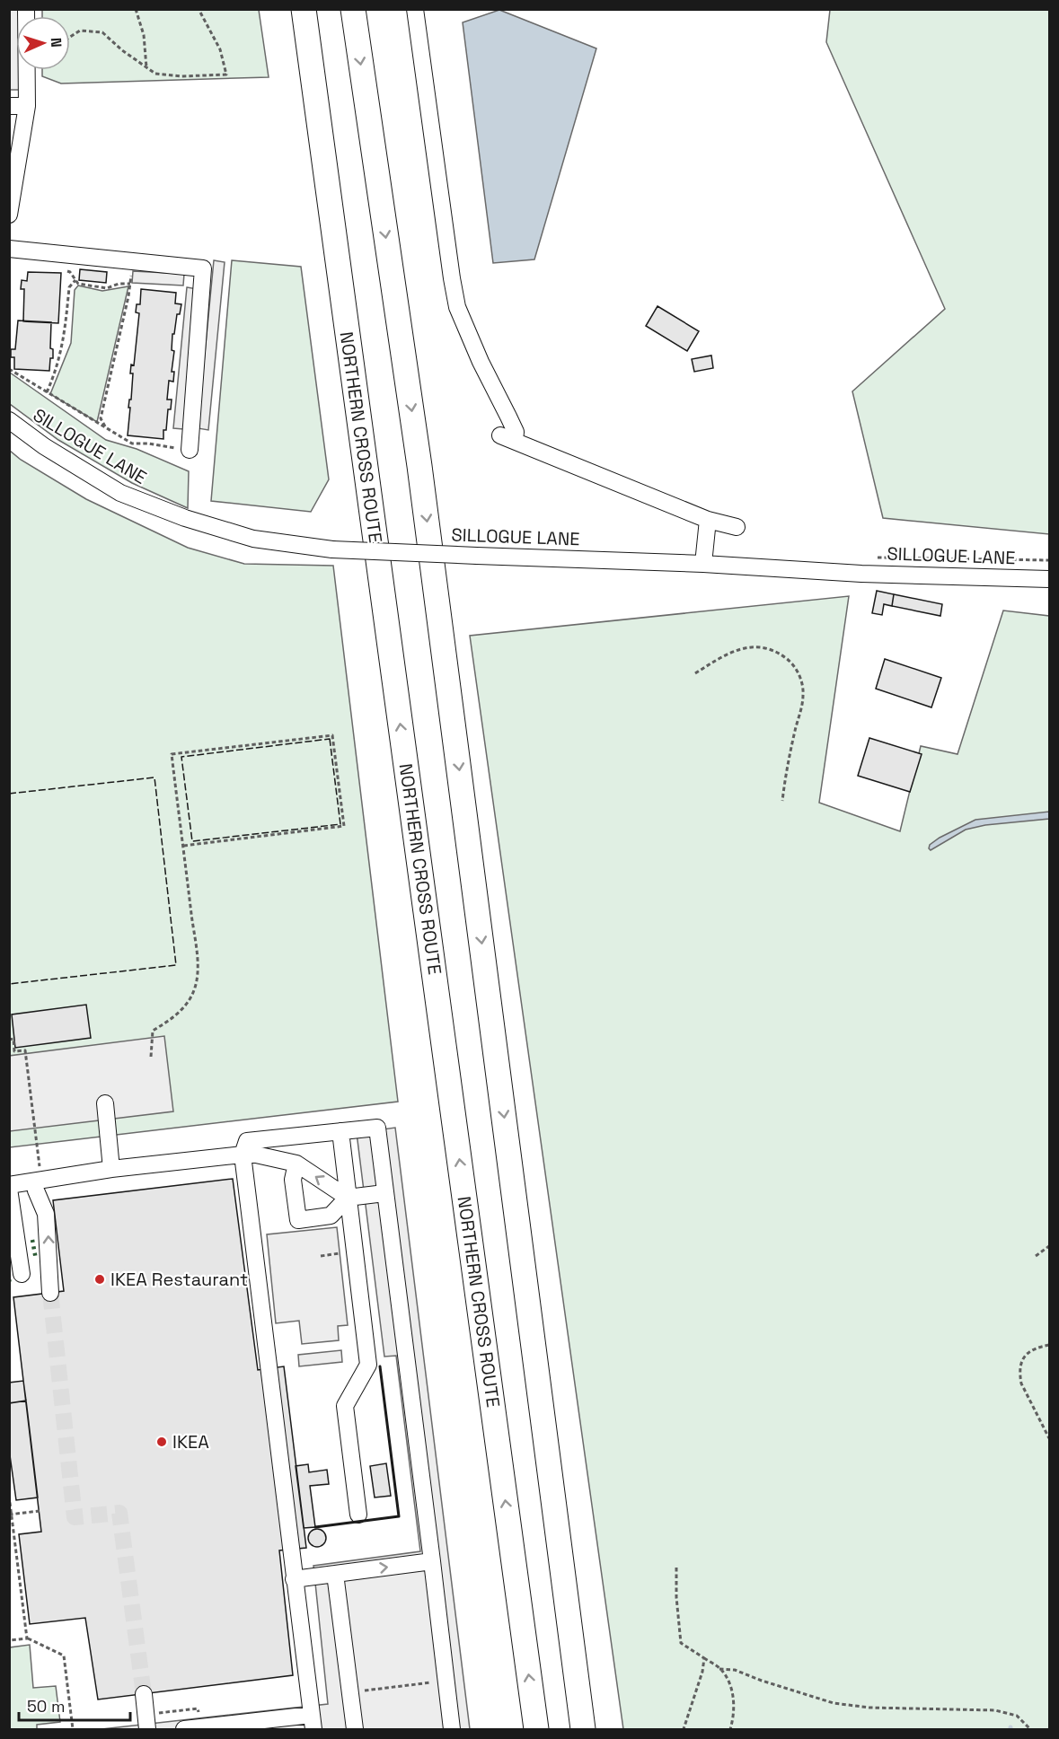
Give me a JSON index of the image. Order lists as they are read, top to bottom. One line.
{"streets":{"highway":["NORTHERN CROSS ROUTE"],"street":["SILLOGUE LANE"]},"places":["IKEA Restaurant","IKEA"],"scale_bar":"50 m","north":"right"}
